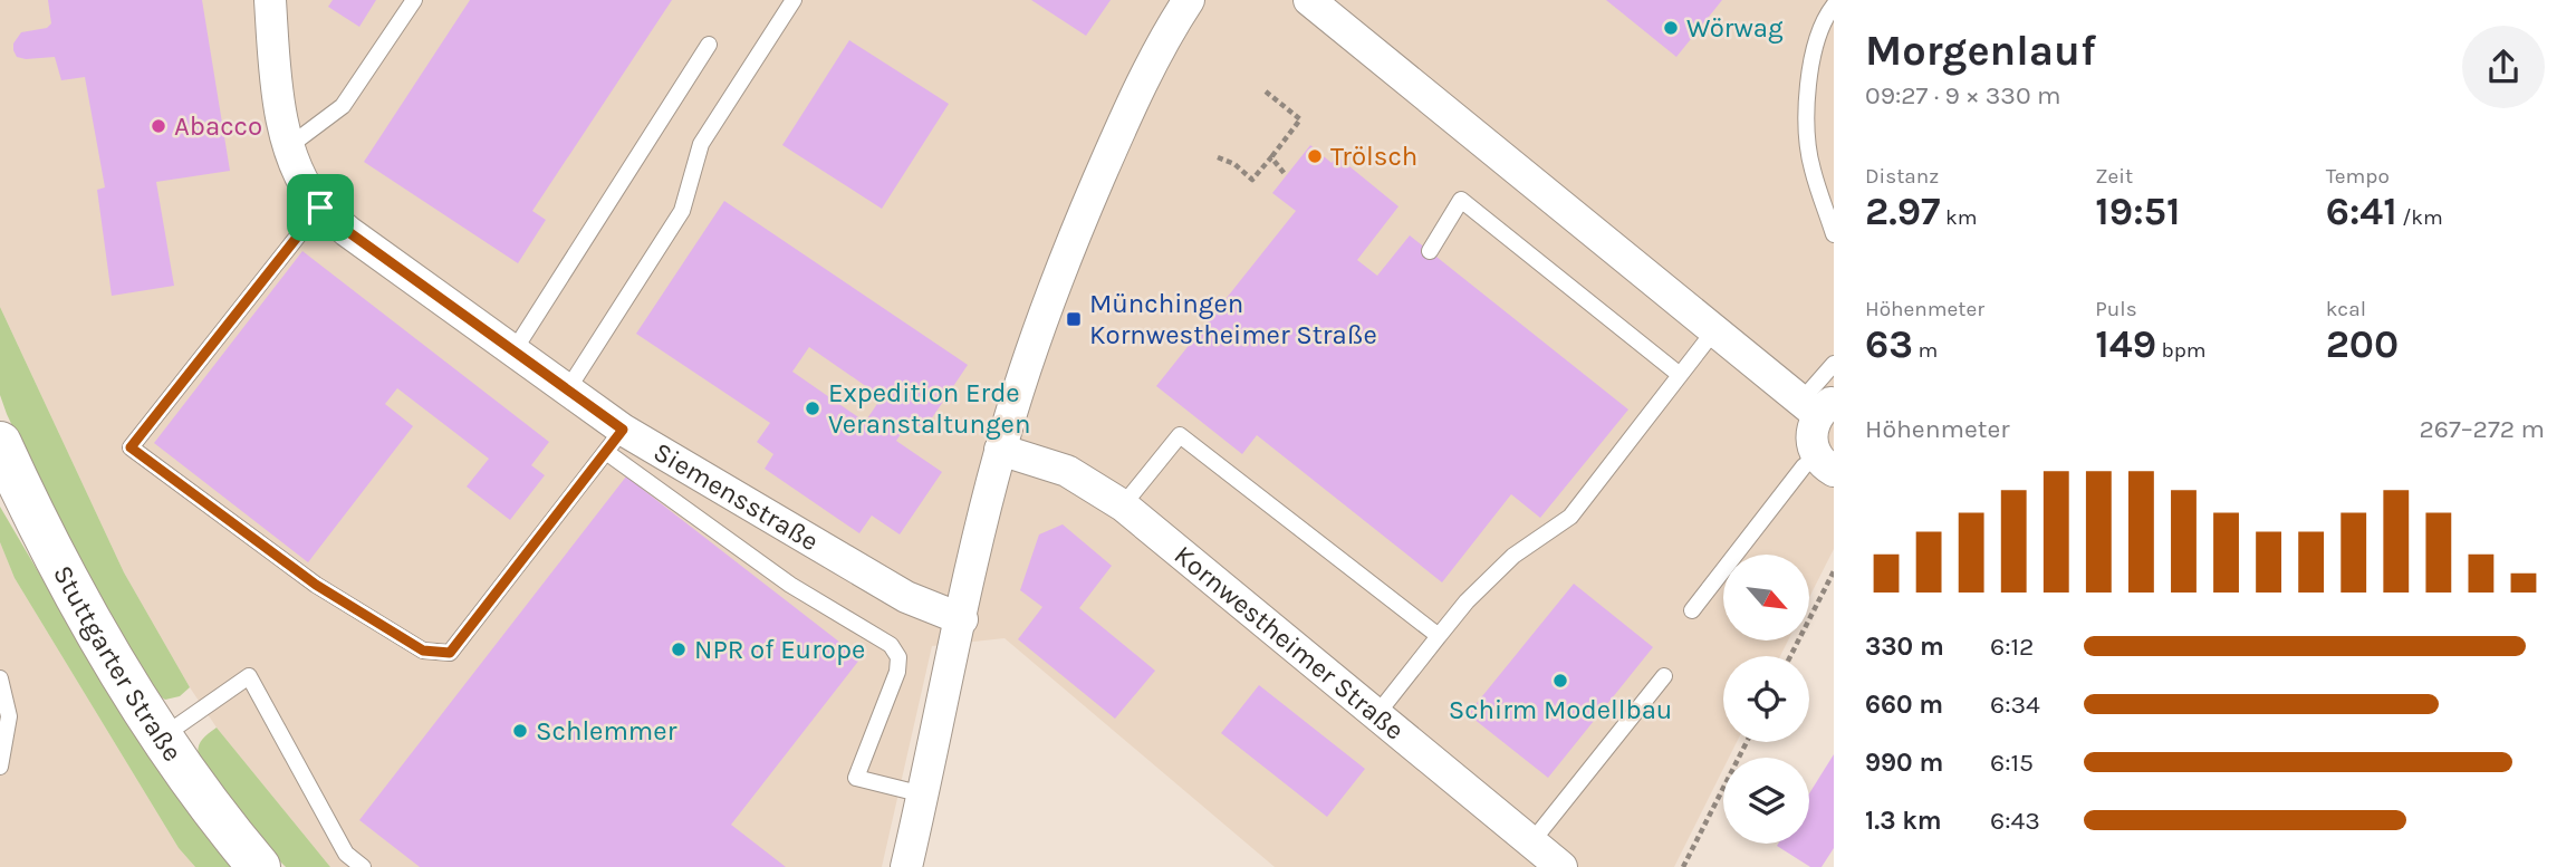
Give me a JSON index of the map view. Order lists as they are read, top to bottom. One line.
{"streets":{"street":["Siemensstraße","Kornwestheimer Straße","Stuttgarter Straße"]},"places":{"other":["Wörwag","Abacco","Trölsch","Expedition Erde Veranstaltungen","NPR of Europe","Schirm Modellbau","Schlemmer"],"transit":["Münchingen Kornwestheimer Straße"]},"north":"bottom right","page":{"heading":["Morgenlauf","09:27 · 9 × 330 m"],"stats":[["Distanz","2.97 km"],["Zeit","19:51"],["Tempo","6:41 /km"],["Höhenmeter","63 m"],["Puls","149 bpm"],["kcal","200"]],"chart":["Höhenmeter","267–272 m"],"list":[{"name":"330 m","note":"6:12"},{"name":"660 m","note":"6:34"},{"name":"990 m","note":"6:15"},{"name":"1.3 km","note":"6:43"}]}}
